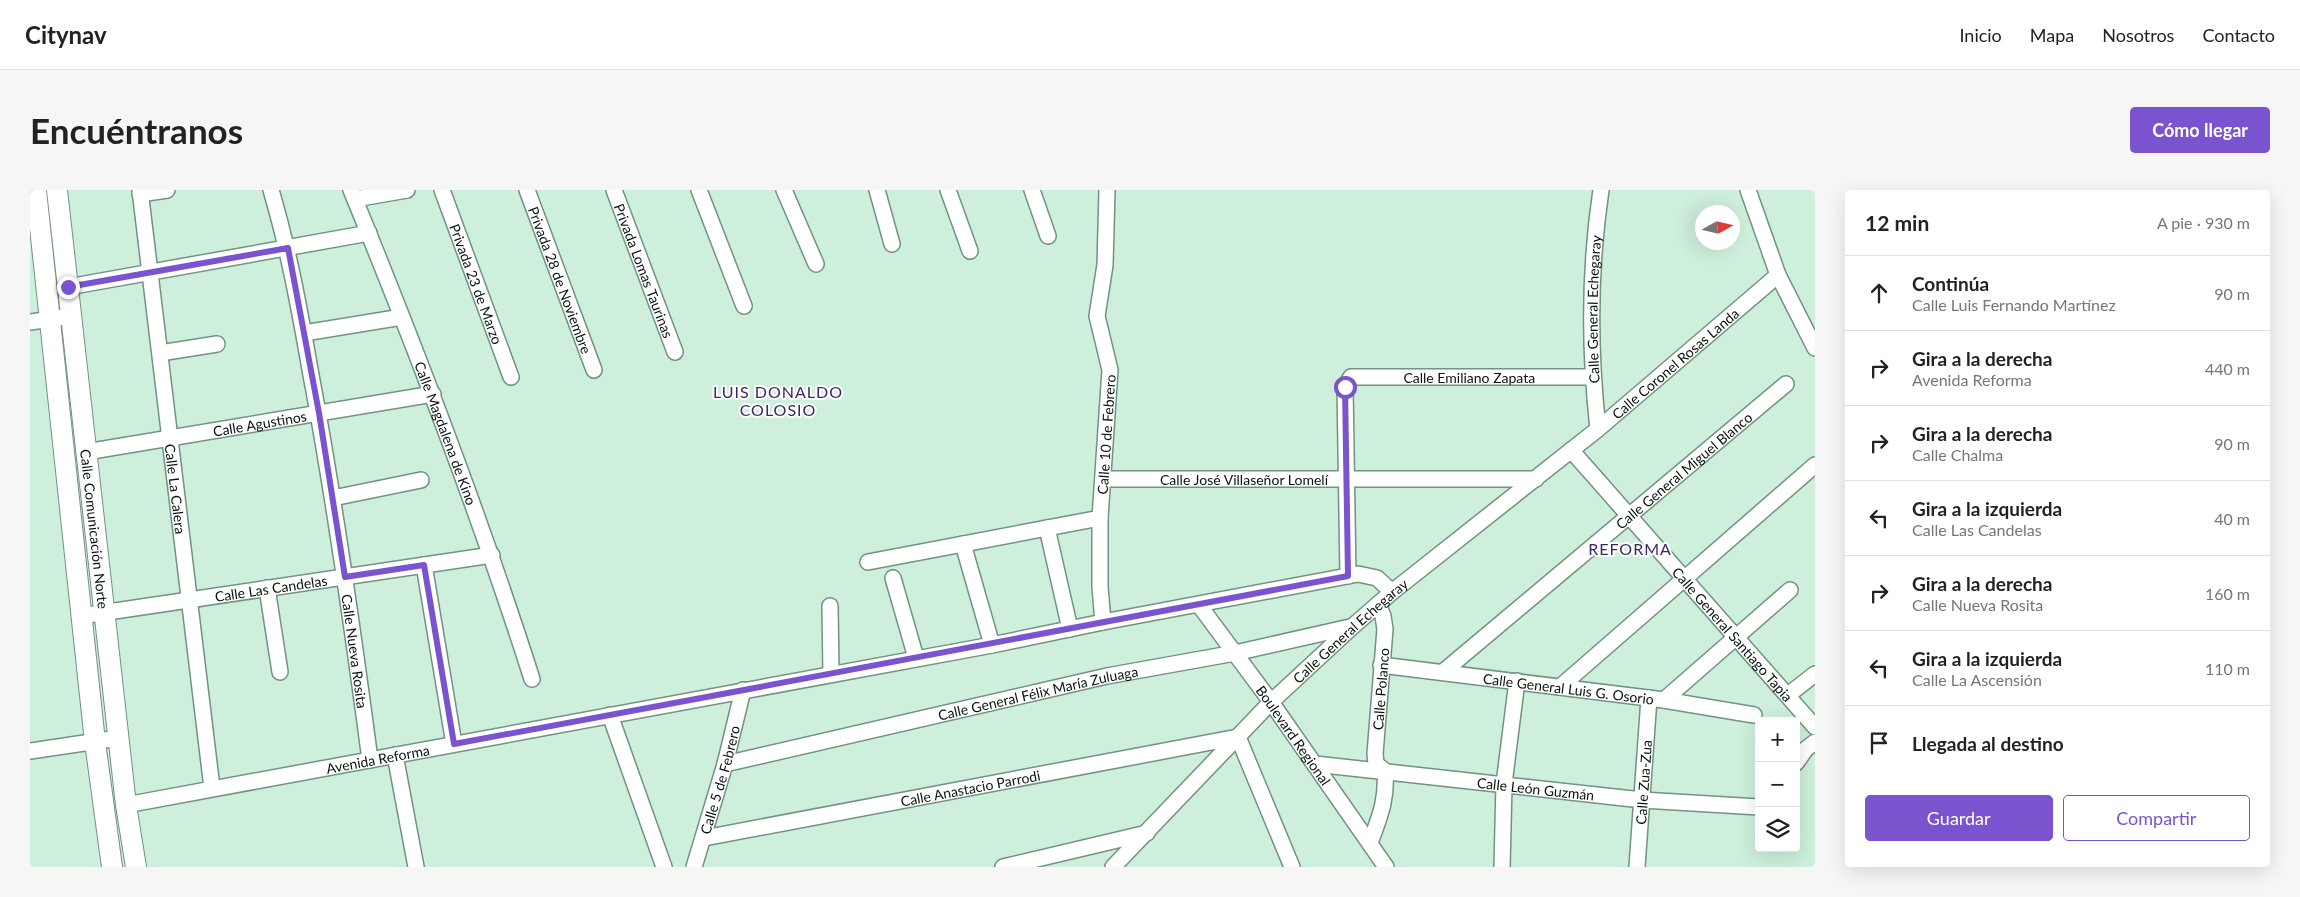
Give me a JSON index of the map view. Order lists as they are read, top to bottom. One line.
{"streets":{"street":["Privada Lomas Taurinas","Privada 28 de Noviembre","Privada 23 de Marzo","Calle General Echegaray","Calle Coronel Rosas Landa","Calle Emiliano Zapata","Calle Agustinos","Calle Magdalena de Kino","Calle 10 de Febrero","Calle General Miguel Blanco","Calle José Villaseñor Lomelí","Calle La Calera","Calle Comunicación Norte","Calle Las Candelas","Calle General Santiago Tapia","Calle Nueva Rosita","Calle General Luis G. Osorio","Calle Polanco","Calle General Félix María Zuluaga","Boulevard Regional","Avenida Reforma","Calle 5 de Febrero","Calle Zua-Zua","Calle Anastacio Parrodi","Calle León Guzmán"]},"crossings":[["Calle General Echegaray","Calle Coronel Rosas Landa"],["Calle General Echegaray","Calle Emiliano Zapata"],["Calle General Echegaray","Calle José Villaseñor Lomelí"],["Calle General Echegaray","Calle General Santiago Tapia"],["Calle General Echegaray","Calle Polanco"],["Calle General Echegaray","Calle General Félix María Zuluaga"],["Calle General Echegaray","Boulevard Regional"],["Calle General Echegaray","Avenida Reforma"],["Calle General Echegaray","Calle Anastacio Parrodi"],["Calle Coronel Rosas Landa","Calle General Santiago Tapia"],["Calle Emiliano Zapata","Calle José Villaseñor Lomelí"],["Calle Agustinos","Calle Magdalena de Kino"],["Calle Agustinos","Calle La Calera"],["Calle Agustinos","Calle Comunicación Norte"],["Calle Agustinos","Calle Nueva Rosita"],["Calle Magdalena de Kino","Calle Las Candelas"],["Calle 10 de Febrero","Calle José Villaseñor Lomelí"],["Calle 10 de Febrero","Avenida Reforma"],["Calle General Miguel Blanco","Calle General Santiago Tapia"],["Calle General Miguel Blanco","Calle General Luis G. Osorio"],["Calle La Calera","Calle Las Candelas"],["Calle La Calera","Avenida Reforma"],["Calle Comunicación Norte","Calle Las Candelas"],["Calle Comunicación Norte","Avenida Reforma"],["Calle Las Candelas","Calle Nueva Rosita"],["Calle Nueva Rosita","Avenida Reforma"],["Calle General Luis G. Osorio","Calle Polanco"],["Calle General Luis G. Osorio","Calle Zua-Zua"],["Calle Polanco","Calle León Guzmán"],["Calle General Félix María Zuluaga","Boulevard Regional"],["Calle General Félix María Zuluaga","Calle 5 de Febrero"],["Boulevard Regional","Avenida Reforma"],["Boulevard Regional","Calle León Guzmán"],["Avenida Reforma","Calle 5 de Febrero"],["Calle 5 de Febrero","Calle Anastacio Parrodi"],["Calle Zua-Zua","Calle León Guzmán"]],"districts":["LUIS DONALDO COLOSIO","REFORMA"],"north":"right","page":{"header":"Citynav","nav":["Inicio","Mapa","Nosotros","Contacto"],"buttons":["Cómo llegar",["Guardar","Compartir"]],"title":"Encuéntranos","heading":["12 min","A pie · 930 m"],"list":[["Continúa","Calle Luis Fernando Martínez","90 m"],["Gira a la derecha","Avenida Reforma","440 m"],["Gira a la derecha","Calle Chalma","90 m"],["Gira a la izquierda","Calle Las Candelas","40 m"],["Gira a la derecha","Calle Nueva Rosita","160 m"],["Gira a la izquierda","Calle La Ascensión","110 m"],"Llegada al destino"],"map_buttons":["+","−"]}}
